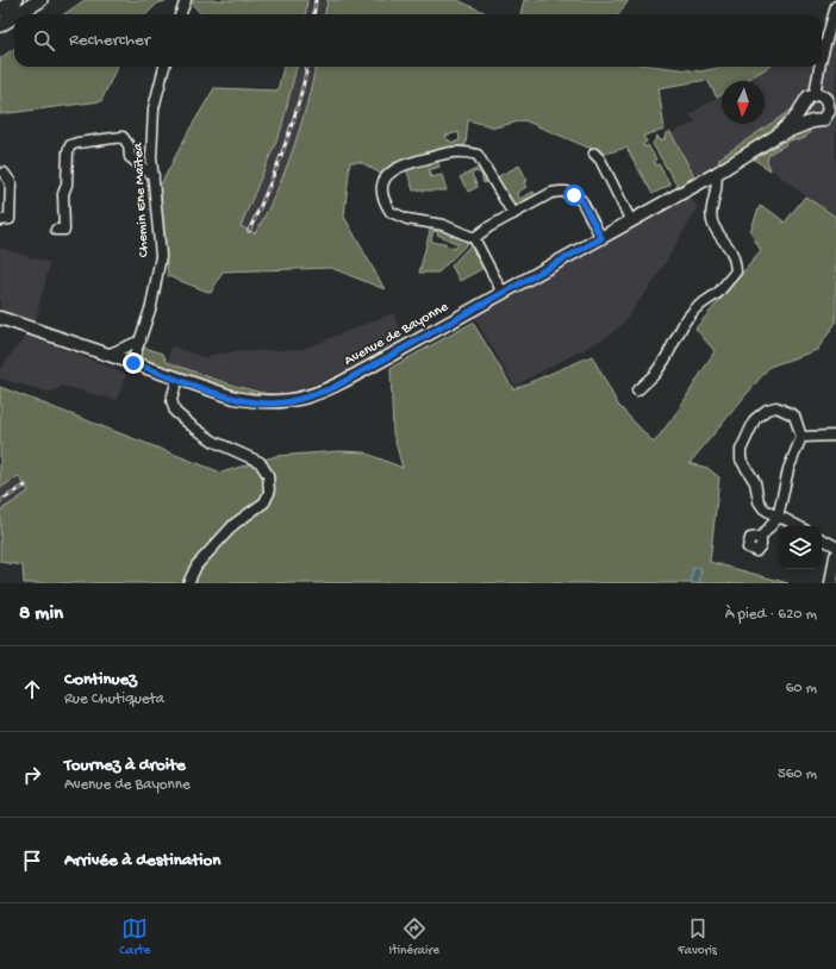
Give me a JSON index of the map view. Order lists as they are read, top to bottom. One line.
{"streets":{"main road":["Avenue de Bayonne"],"street":["Chemin Ene Maïtea"]},"crossings":[["Chemin Ene Maïtea","Avenue de Bayonne"]],"north":"bottom","page":{"search":"Rechercher","heading":["8 min","À pied · 620 m"],"list":[["Continuez","Rue Chutiqueta","60 m"],["Tournez à droite","Avenue de Bayonne","560 m"],"Arrivée à destination"],"nav":["Carte","Itinéraire","Favoris"]}}
